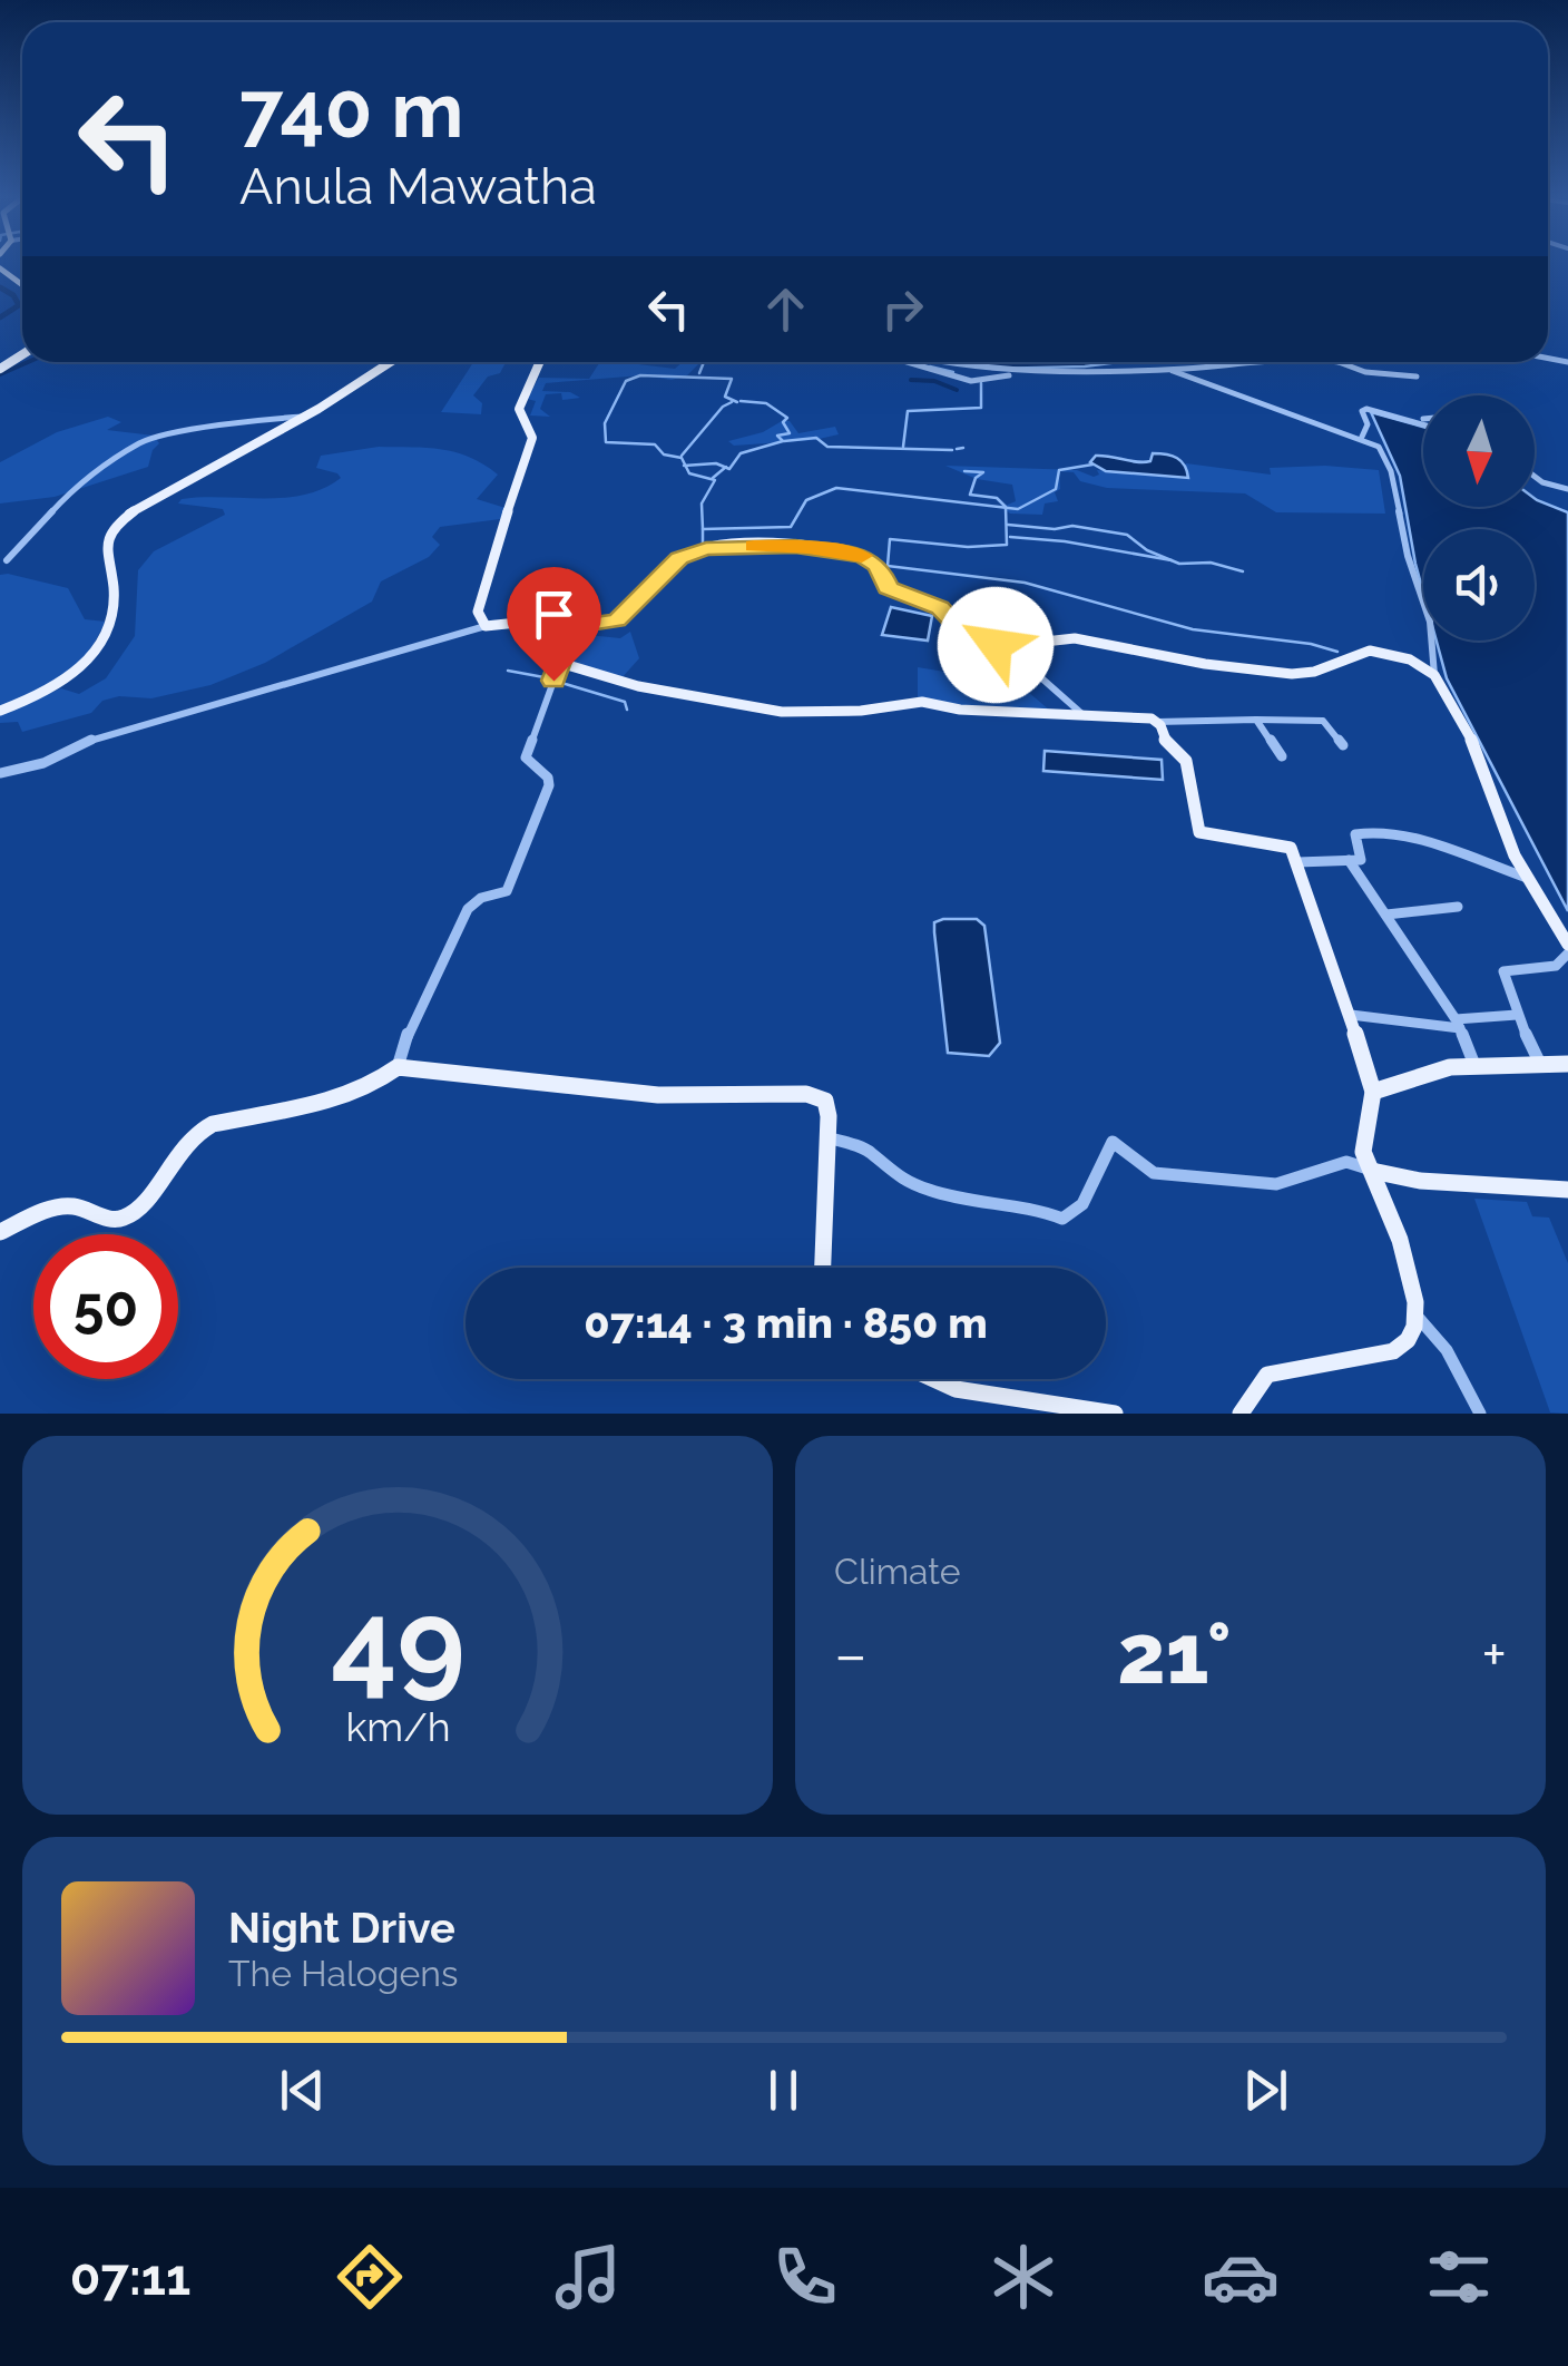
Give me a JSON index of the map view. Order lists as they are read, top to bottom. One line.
{"north":"bottom","page":{"turn":["740 m","Anula Mawatha"],"limit":"50","trip":"07:14 · 3 min · 850 m","tile":"Climate","heat":["−","21°","+"],"song":["Night Drive","The Halogens"],"tabs":"07:11","gauge":["49","km/h"]}}
